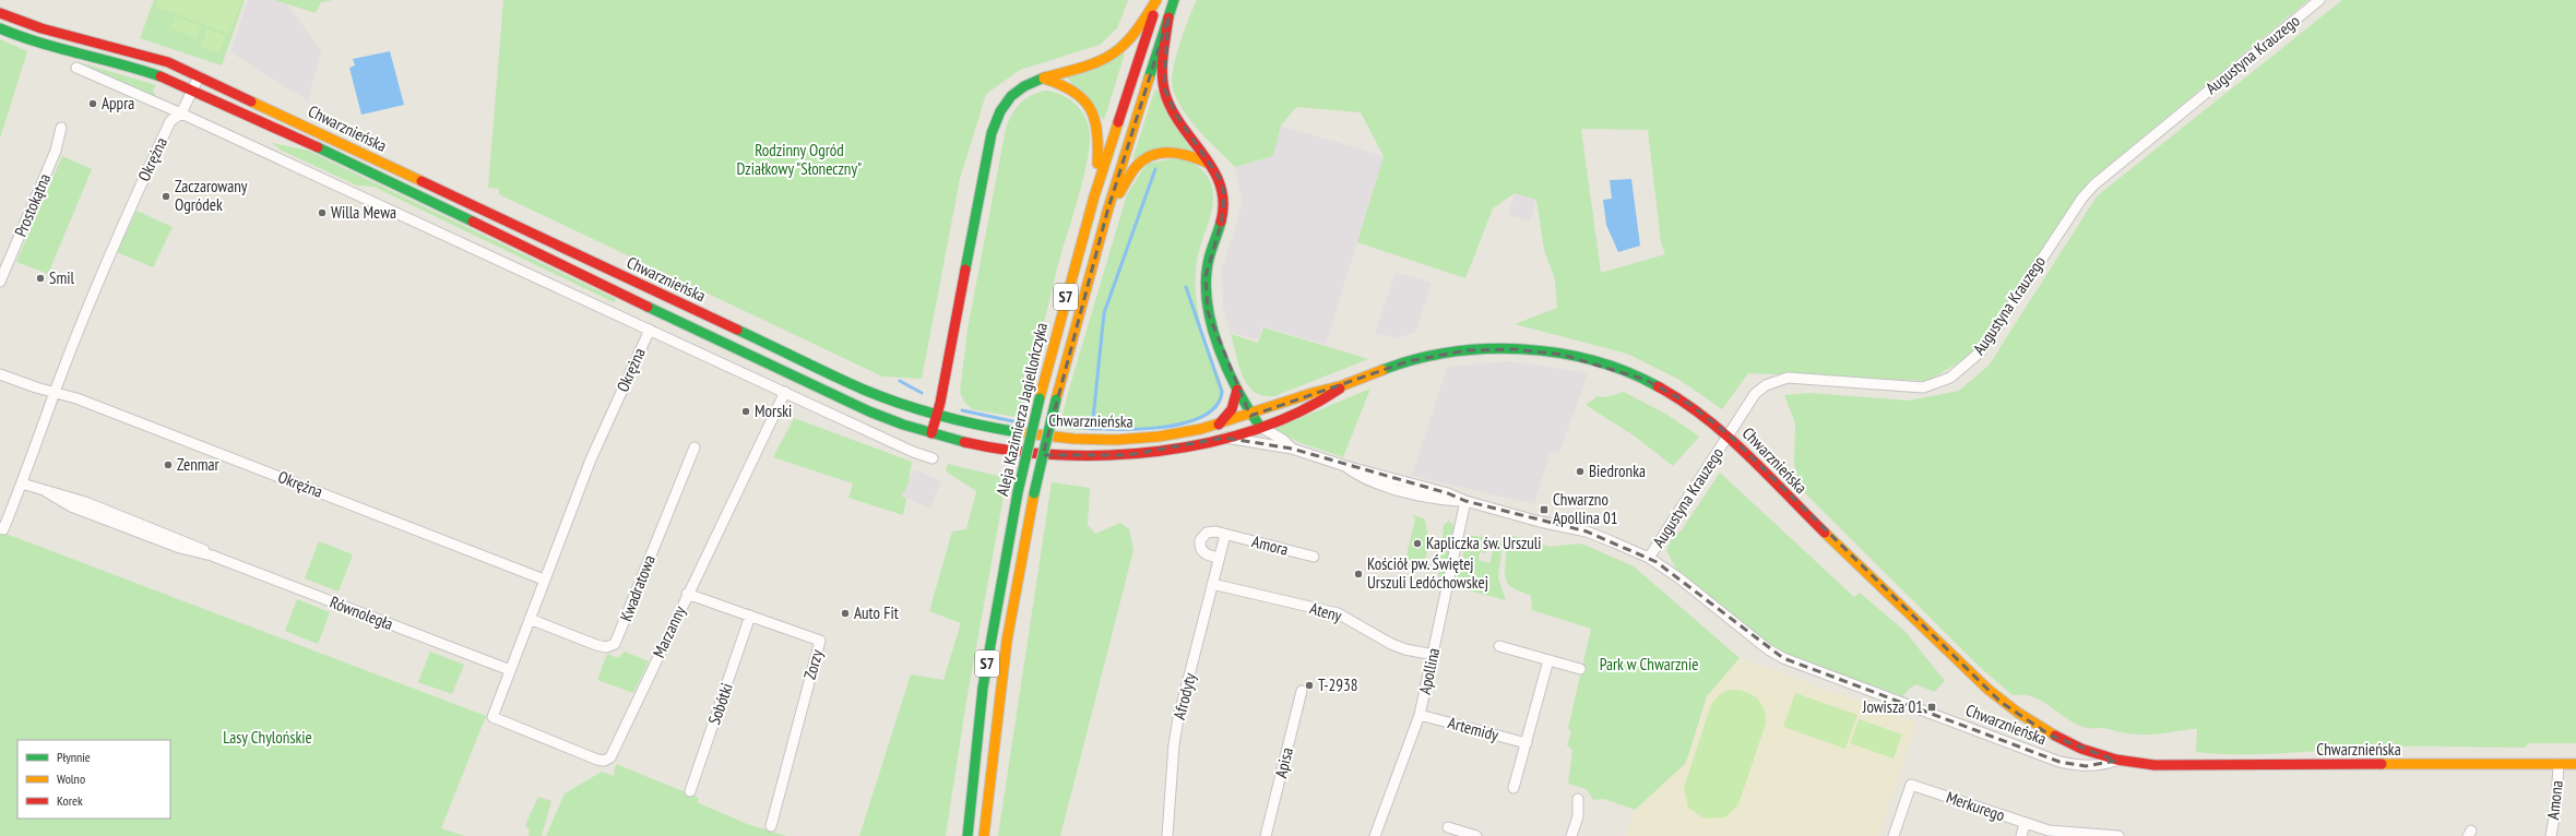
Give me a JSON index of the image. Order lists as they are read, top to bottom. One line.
{"streets":{"main road":["Chwarznieńska","S7","Aleja Kazimierza Jagiellończyka"],"street":["Augustyna Krauzego","Okrężna","Prostokątna","Amora","Kwadratowa","Ateny","Równoległa","Marzanny","Zorzy","Apollina","Afrodyty","Sobótki","Artemidy","Apisa","Amona","Merkurego"]},"crossings":[["Augustyna Krauzego","Chwarznieńska"],["Chwarznieńska","Okrężna"],["Chwarznieńska","Apollina"],["Chwarznieńska","Amona"],["Okrężna","Kwadratowa"],["Okrężna","Równoległa"],["Okrężna","Marzanny"],["Amora","Afrodyty"],["Ateny","Apollina"],["Ateny","Afrodyty"],["Marzanny","Zorzy"],["Zorzy","Sobótki"],["Apollina","Artemidy"]],"parks":["Rodzinny Ogród Działkowy \"Słoneczny\"","Park w Chwarznie","Lasy Chylońskie"],"places":{"other":["Appra","Zaczarowany Ogródek","Willa Mewa","Smil","Morski","Zenmar","Biedronka","Kapliczka św. Urszuli","Kościół pw. Świętej Urszuli Ledóchowskej","Auto Fit","T-2938"],"transit":["Chwarzno Apollina 01","Jowisza 01"]},"legend":["Płynnie","Wolno","Korek"]}
